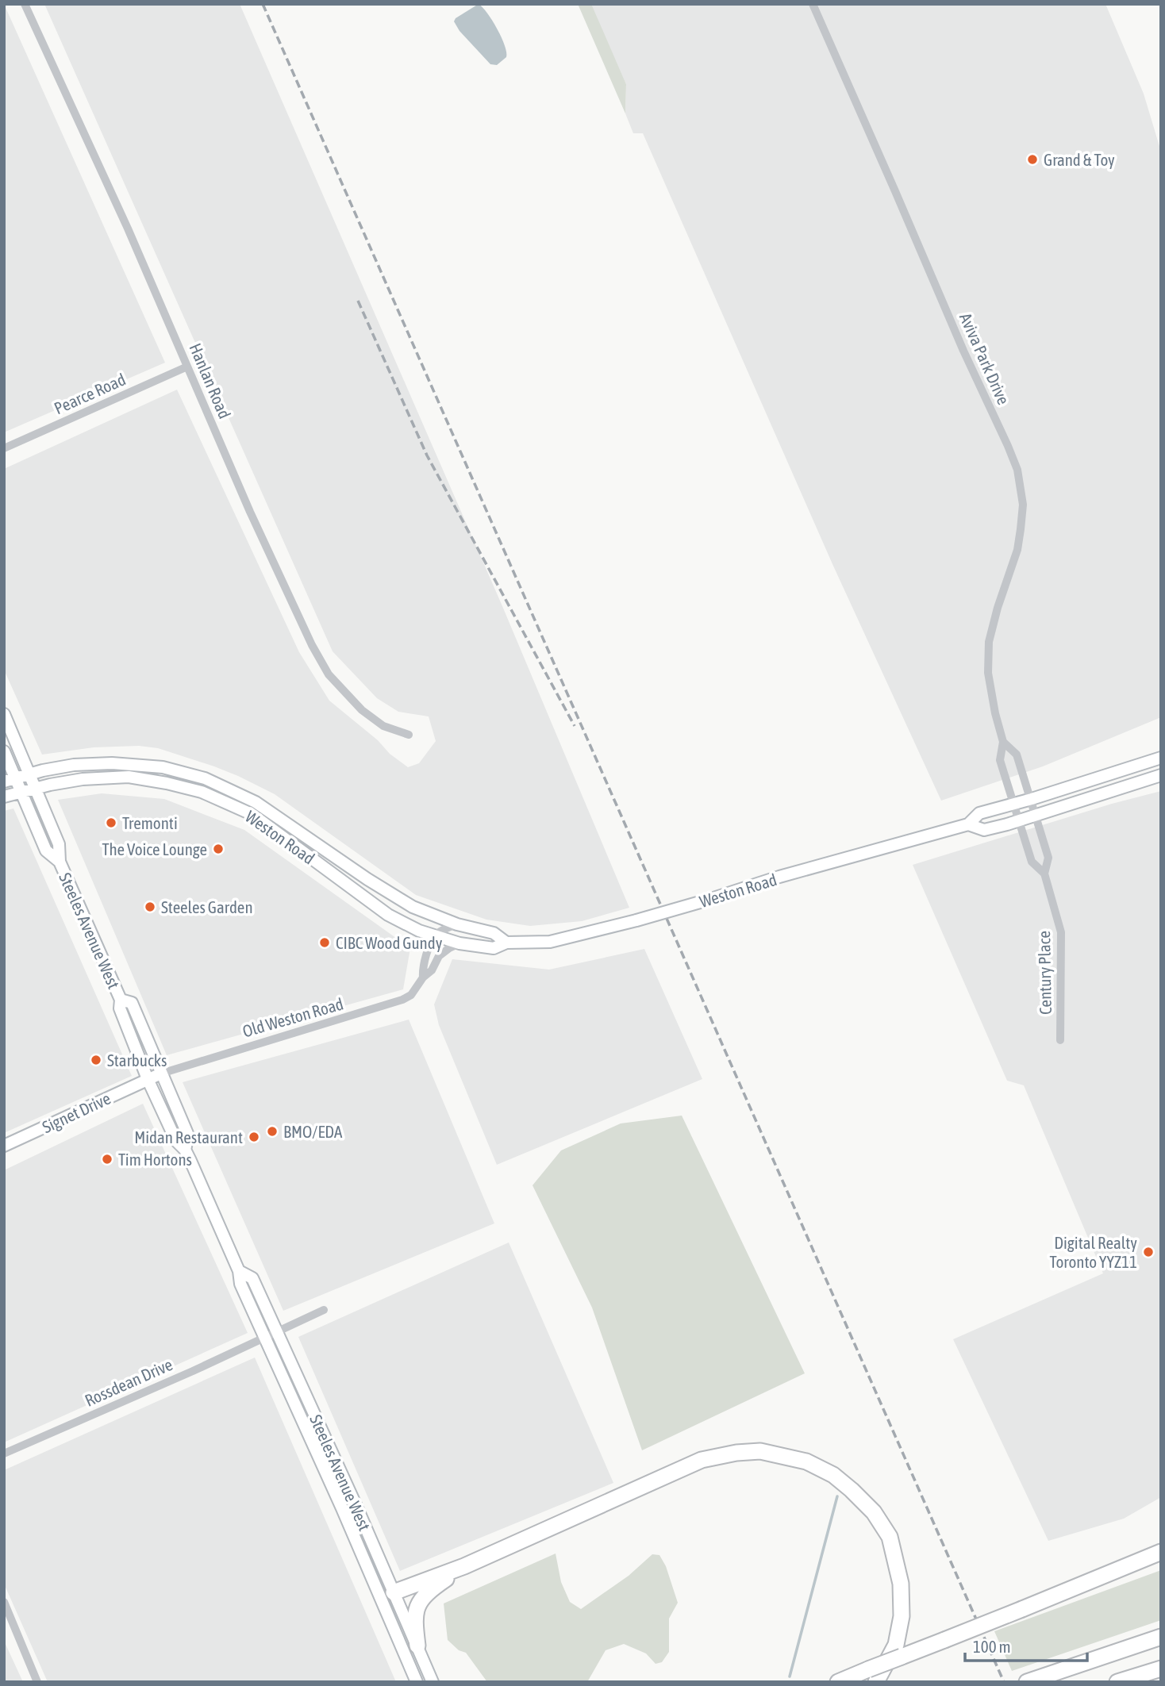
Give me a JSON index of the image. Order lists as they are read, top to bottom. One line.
{"streets":{"main road":["Weston Road","Steeles Avenue West","Signet Drive"],"street":["Aviva Park Drive","Hanlan Road","Pearce Road","Century Place","Old Weston Road","Rossdean Drive"]},"crossings":[["Aviva Park Drive","Weston Road"],["Aviva Park Drive","Century Place"],["Hanlan Road","Pearce Road"],["Weston Road","Steeles Avenue West"],["Weston Road","Century Place"],["Weston Road","Old Weston Road"],["Steeles Avenue West","Old Weston Road"],["Steeles Avenue West","Signet Drive"],["Steeles Avenue West","Rossdean Drive"],["Old Weston Road","Signet Drive"]],"places":["Grand & Toy","Tremonti","The Voice Lounge","Steeles Garden","CIBC Wood Gundy","Starbucks","BMO/EDA","Midan Restaurant","Tim Hortons","Digital Realty Toronto YYZ11"],"scale_bar":"100 m"}
